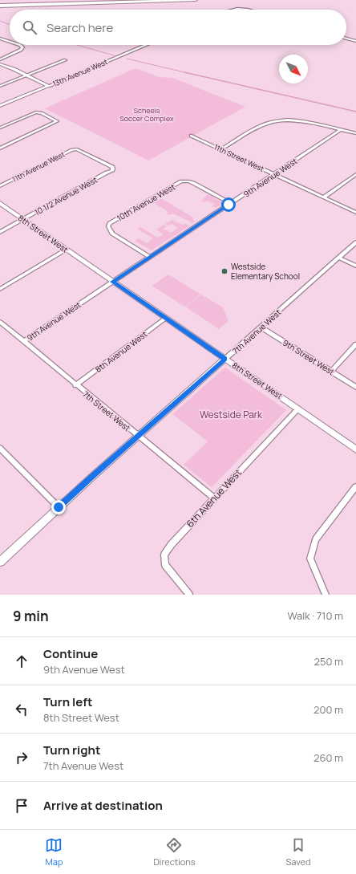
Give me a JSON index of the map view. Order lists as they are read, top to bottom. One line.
{"streets":{"street":["13th Avenue West","11th Street West","11th Avenue West","9th Avenue West","10 1/2 Avenue West","10th Avenue West","8th Street West","7th Avenue West","8th Avenue West","9th Street West","7th Street West","6th Avenue West"]},"crossings":[["11th Street West","9th Avenue West"],["11th Avenue West","10 1/2 Avenue West"],["9th Avenue West","10th Avenue West"],["9th Avenue West","8th Street West"],["9th Avenue West","7th Street West"],["10 1/2 Avenue West","8th Street West"],["8th Street West","7th Avenue West"],["8th Street West","8th Avenue West"],["8th Street West","6th Avenue West"],["7th Avenue West","9th Street West"],["7th Avenue West","7th Street West"],["8th Avenue West","7th Street West"],["7th Street West","6th Avenue West"]],"parks":["Scheels Soccer Complex","Westside Park"],"places":["Westside Elementary School"],"north":"bottom right","page":{"search":"Search here","heading":["9 min","Walk · 710 m"],"list":[["Continue","9th Avenue West","250 m"],["Turn left","8th Street West","200 m"],["Turn right","7th Avenue West","260 m"],"Arrive at destination"],"nav":["Map","Directions","Saved"]}}
